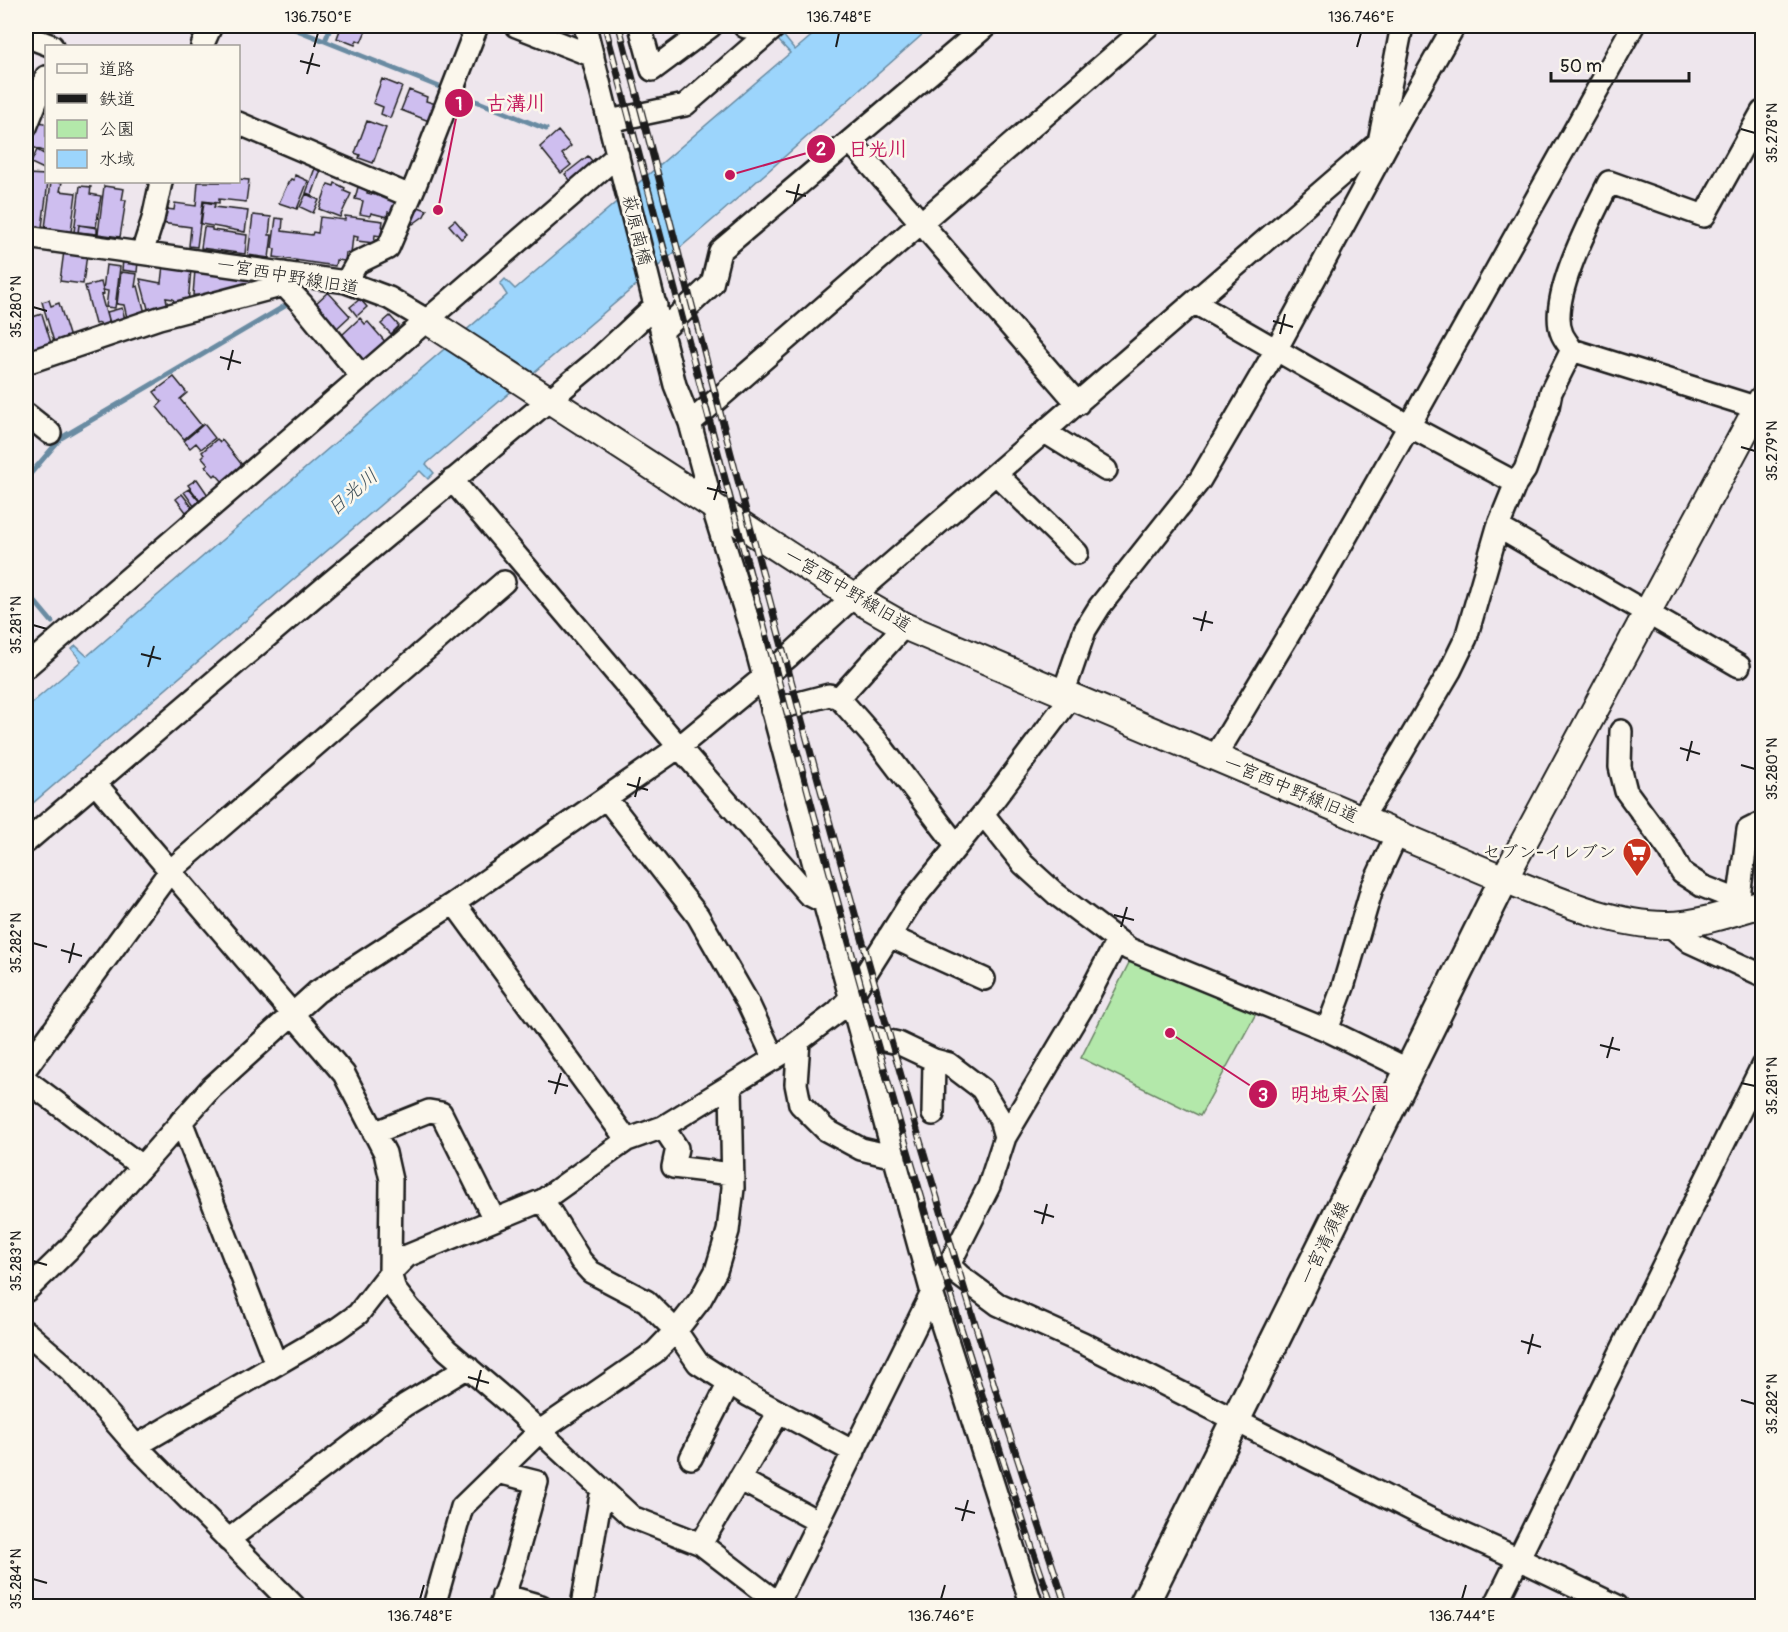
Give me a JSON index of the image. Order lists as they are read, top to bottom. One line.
{"streets":{"main road":["一宮清須線"],"street":["萩原南橋","一宮西中野線旧道"]},"crossings":[["萩原南橋","一宮西中野線旧道"],["一宮西中野線旧道","一宮清須線"]],"water":["日光川"],"places":{"other":["日光川","古溝川","明地東公園"],"supermarket":["セブン-イレブン"]},"legend":["道路","鉄道","公園","水域"],"scale_bar":"50 m","coordinates":["136.750°E","136.748°E","136.746°E","35.278°N","35.280°N","35.279°N","35.281°N","35.282°N","35.283°N","35.284°N","136.744°E"]}
